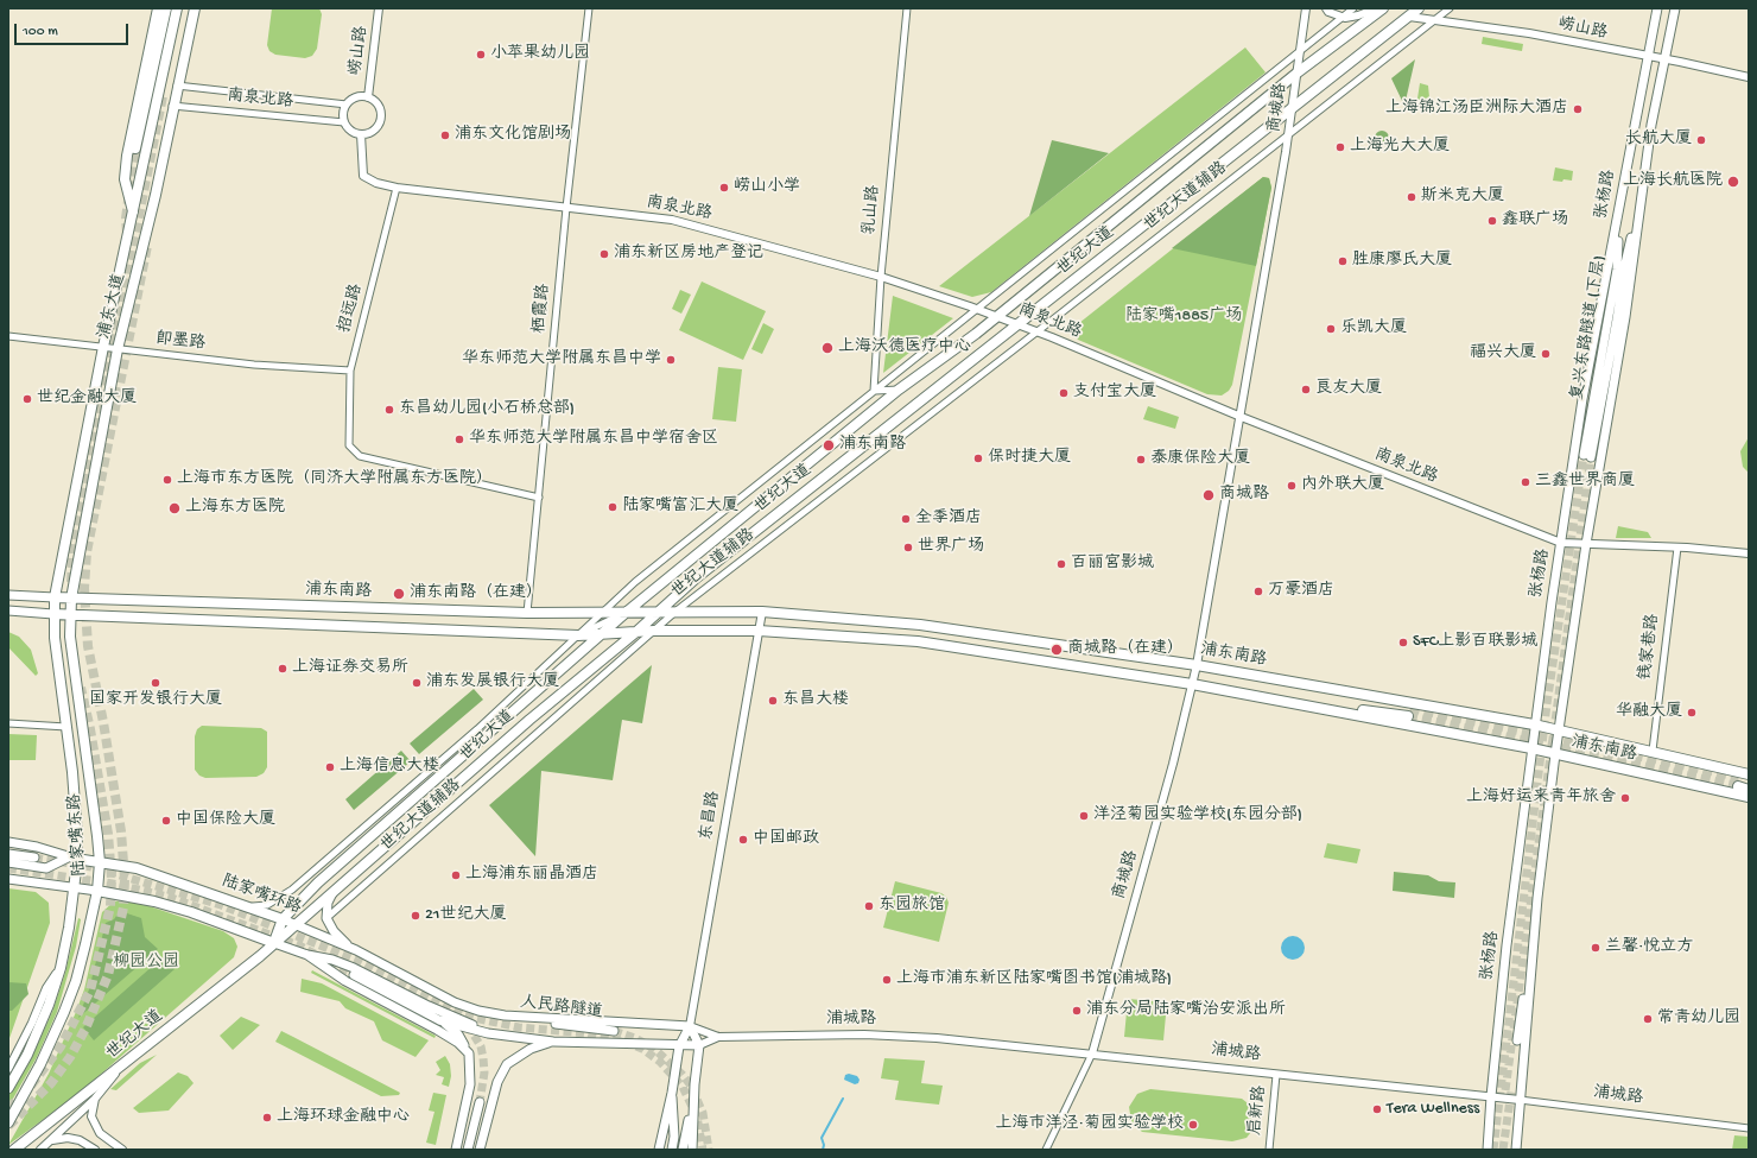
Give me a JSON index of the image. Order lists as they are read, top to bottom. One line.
{"streets":{"main road":["张杨路","世纪大道","浦东大道","复兴东路隧道 (下层)","浦东南路","东昌路","陆家嘴东路","陆家嘴环路","人民路隧道","浦城路"],"street":["崂山路","南泉北路","商城路","世纪大道辅路","乳山路","招远路","栖霞路","即墨路","钱家巷路","启新路"]},"crossings":[["崂山路","南泉北路"],["崂山路","张杨路"],["崂山路","世纪大道辅路"],["崂山路","世纪大道"],["崂山路","浦东大道"],["南泉北路","商城路"],["南泉北路","张杨路"],["南泉北路","世纪大道辅路"],["南泉北路","乳山路"],["南泉北路","世纪大道"],["南泉北路","浦东大道"],["南泉北路","招远路"],["南泉北路","栖霞路"],["南泉北路","钱家巷路"],["商城路","世纪大道辅路"],["商城路","世纪大道"],["商城路","浦东南路"],["商城路","浦城路"],["张杨路","复兴东路隧道 (下层)"],["张杨路","浦东南路"],["张杨路","浦城路"],["世纪大道辅路","乳山路"],["世纪大道辅路","世纪大道"],["世纪大道辅路","浦东南路"],["世纪大道辅路","陆家嘴环路"],["世纪大道","浦东南路"],["世纪大道","陆家嘴环路"],["浦东大道","即墨路"],["浦东大道","浦东南路"],["浦东大道","陆家嘴东路"],["招远路","栖霞路"],["招远路","即墨路"],["栖霞路","浦东南路"],["浦东南路","钱家巷路"],["浦东南路","东昌路"],["浦东南路","陆家嘴东路"],["东昌路","浦城路"],["陆家嘴东路","陆家嘴环路"],["陆家嘴环路","浦城路"],["人民路隧道","浦城路"],["浦城路","启新路"]],"parks":["陆家嘴1885广场","柳园公园"],"places":["小苹果幼儿园","上海锦江汤臣洲际大酒店","浦东文化馆剧场","长航大厦","上海光大大厦","上海长航医院","崂山小学","斯米克大厦","鑫联广场","浦东新区房地产登记","胜康廖氏大厦","乐凯大厦","上海沃德医疗中心","福兴大厦","华东师范大学附属东昌中学","良友大厦","支付宝大厦","世纪金融大厦","东昌幼儿园(小石桥总部)","华东师范大学附属东昌中学宿舍区","浦东南路","保时捷大厦","泰康保险大厦","上海市东方医院（同济大学附属东方医院）","三鑫世界商厦","内外联大厦","商城路","陆家嘴富汇大厦","上海东方医院","全季酒店","世界广场","百丽宫影城","万豪酒店","浦东南路（在建）","SFC上影百联影城","商城路（在建）","上海证券交易所","国家开发银行大厦","浦东发展银行大厦","东昌大楼","华融大厦","上海信息大楼","上海好运来青年旅舍","洋泾菊园实验学校(东园分部)","中国保险大厦","中国邮政","上海浦东丽晶酒店","东园旅馆","21世纪大厦","兰馨·悦立方","上海市浦东新区陆家嘴图书馆(浦城路)","浦东分局陆家嘴治安派出所","常青幼儿园","Tera Wellness","上海环球金融中心","上海市洋泾·菊园实验学校"],"scale_bar":"100 m"}
